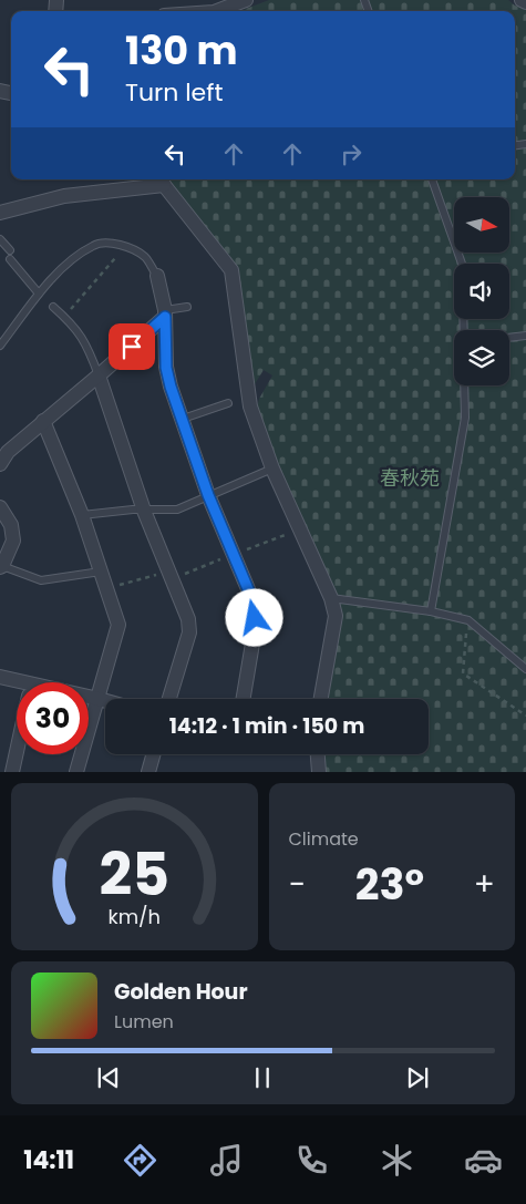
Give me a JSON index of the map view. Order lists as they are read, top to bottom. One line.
{"parks":["春秋苑"],"north":"right","page":{"turn":["130 m","Turn left"],"limit":"30","trip":"14:12 · 1 min · 150 m","tile":"Climate","heat":["−","23°","+"],"song":["Golden Hour","Lumen"],"tabs":"14:11","gauge":["25","km/h"]}}
